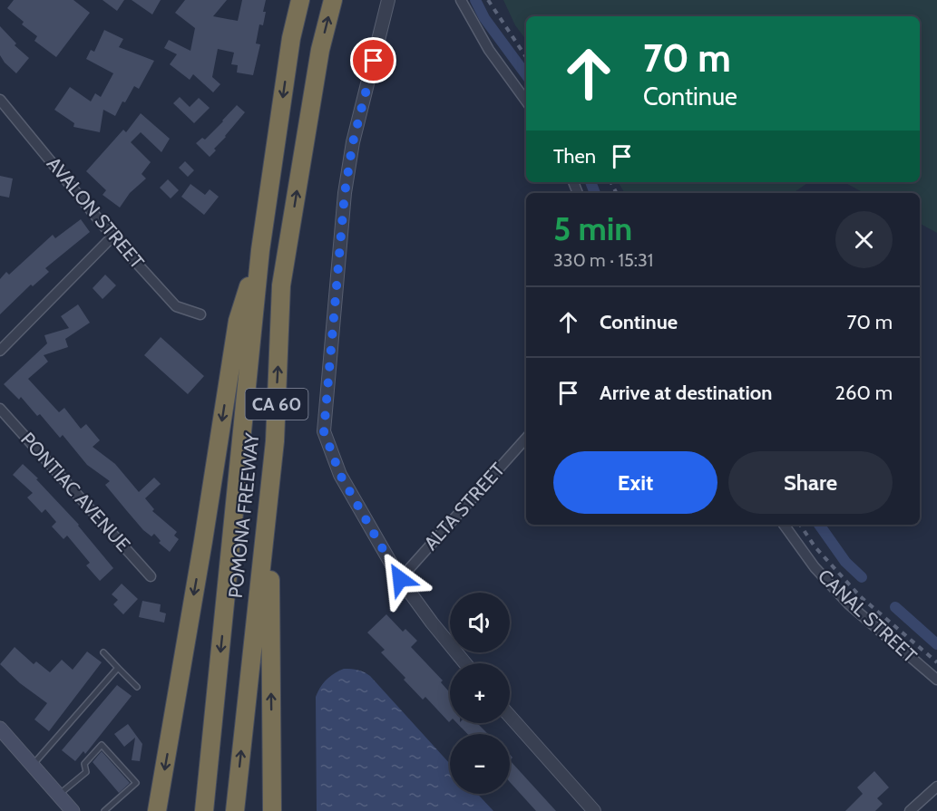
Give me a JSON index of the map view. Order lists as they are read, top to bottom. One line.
{"streets":{"highway":["CA 60","POMONA FREEWAY"],"street":["AVALON STREET","PONTIAC AVENUE","ALTA STREET","CANAL STREET"]},"page":{"turn":["70 m","Continue"],"then":"Then","heading":["5 min","330 m · 15:31"],"list":[{"name":"Continue","value":"70 m"},{"name":"Arrive at destination","value":"260 m"}],"buttons":["Exit","Share"],"map_buttons":["+","−"]}}
